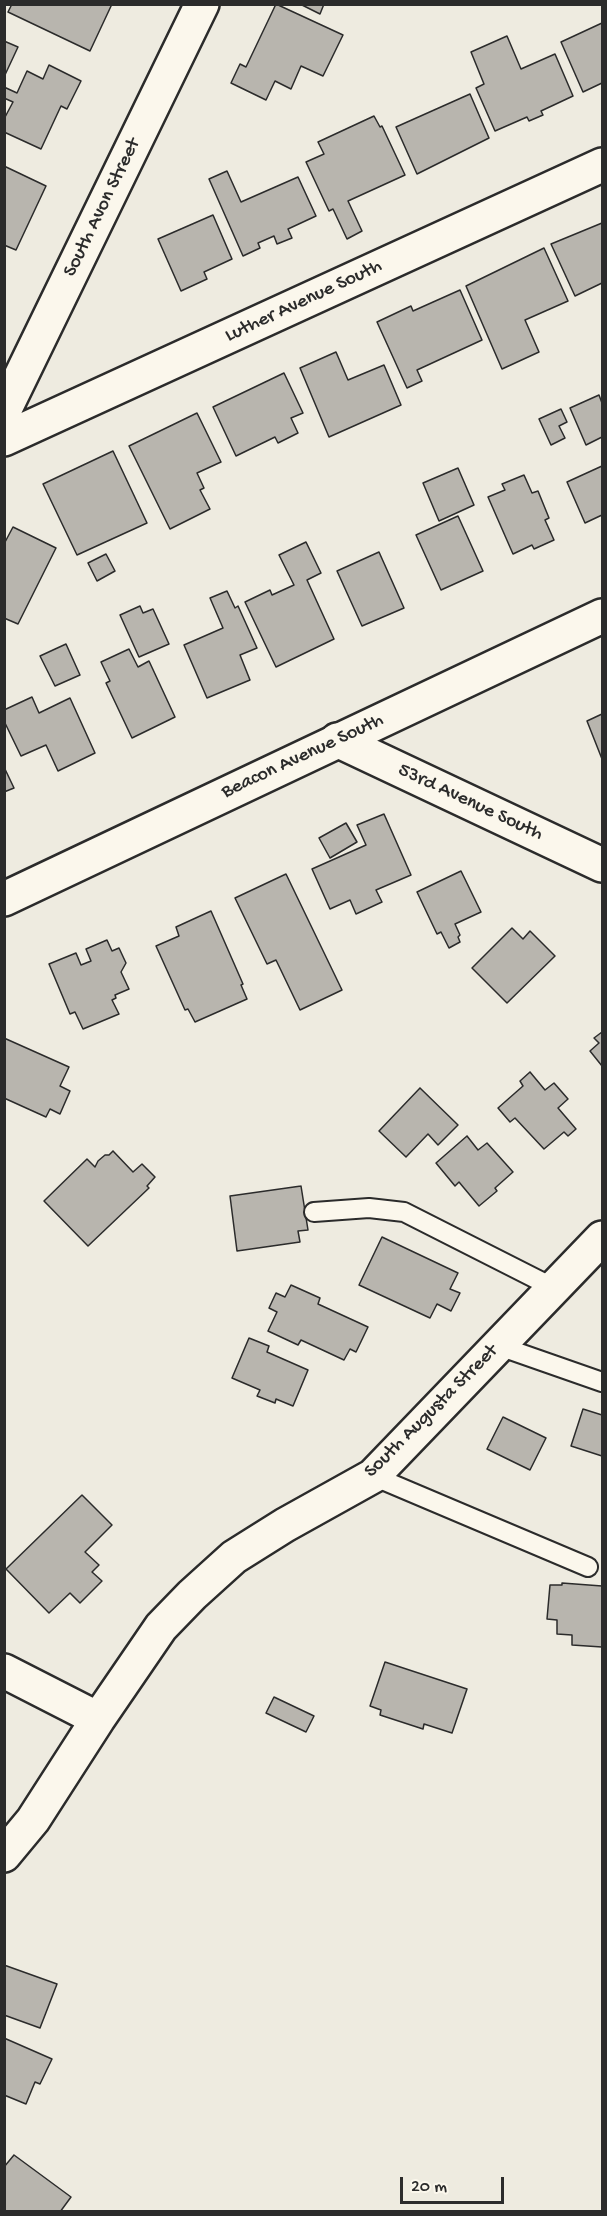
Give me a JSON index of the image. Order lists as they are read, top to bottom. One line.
{"streets":{"street":["South Avon Street","Luther Avenue South","Beacon Avenue South","53rd Avenue South","South Augusta Street"]},"crossings":[["Beacon Avenue South","53rd Avenue South"]],"scale_bar":"20 m"}
